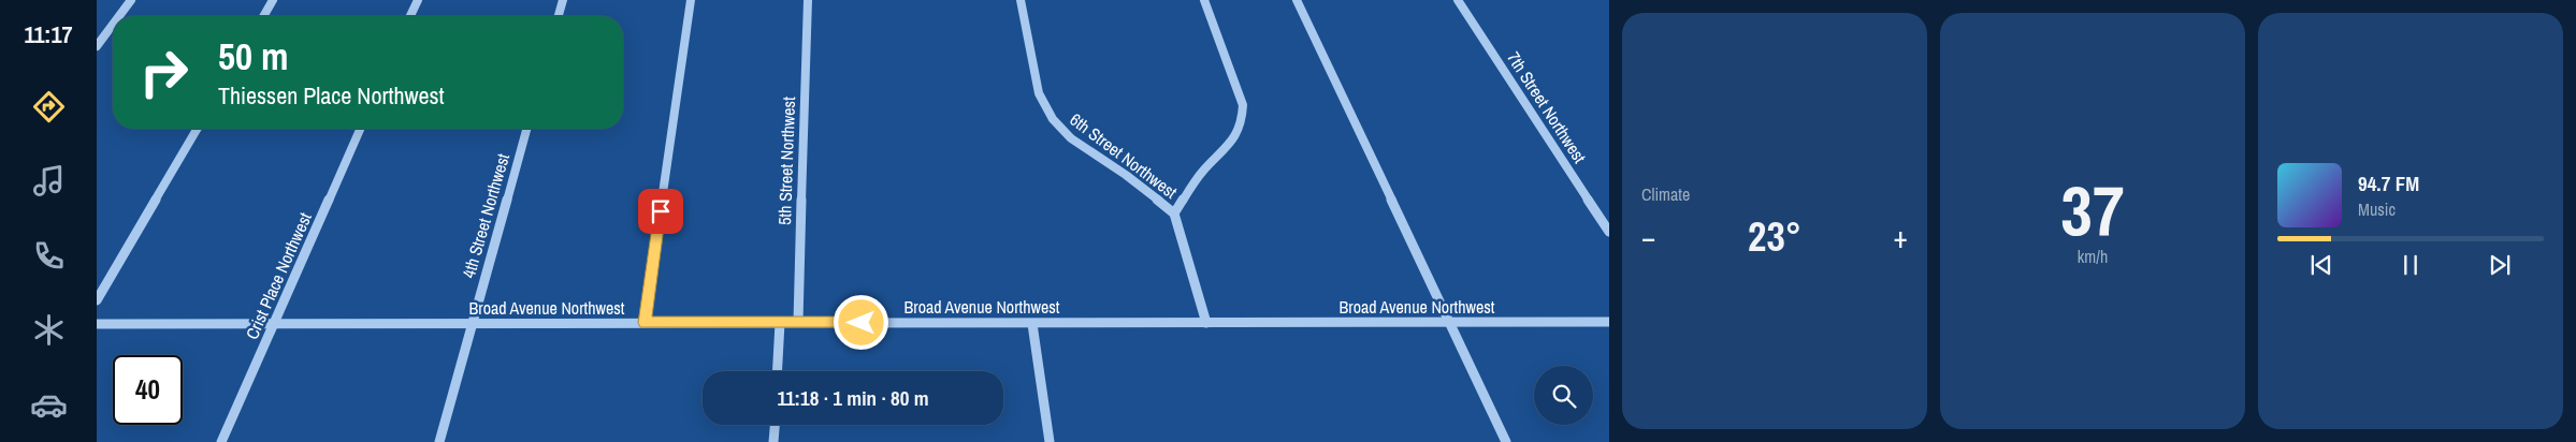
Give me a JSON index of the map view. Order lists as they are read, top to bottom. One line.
{"streets":{"street":["7th Street Northwest","6th Street Northwest","5th Street Northwest","4th Street Northwest","Crist Place Northwest","Broad Avenue Northwest"]},"crossings":[["5th Street Northwest","Broad Avenue Northwest"],["4th Street Northwest","Broad Avenue Northwest"],["Crist Place Northwest","Broad Avenue Northwest"]],"page":{"tabs":"11:17","tile":["Climate",["37","km/h"]],"turn":["50 m","Thiessen Place Northwest"],"song":["94.7 FM","Music"],"heat":["−","23°","+"],"limit":"40","trip":"11:18 · 1 min · 80 m"}}
